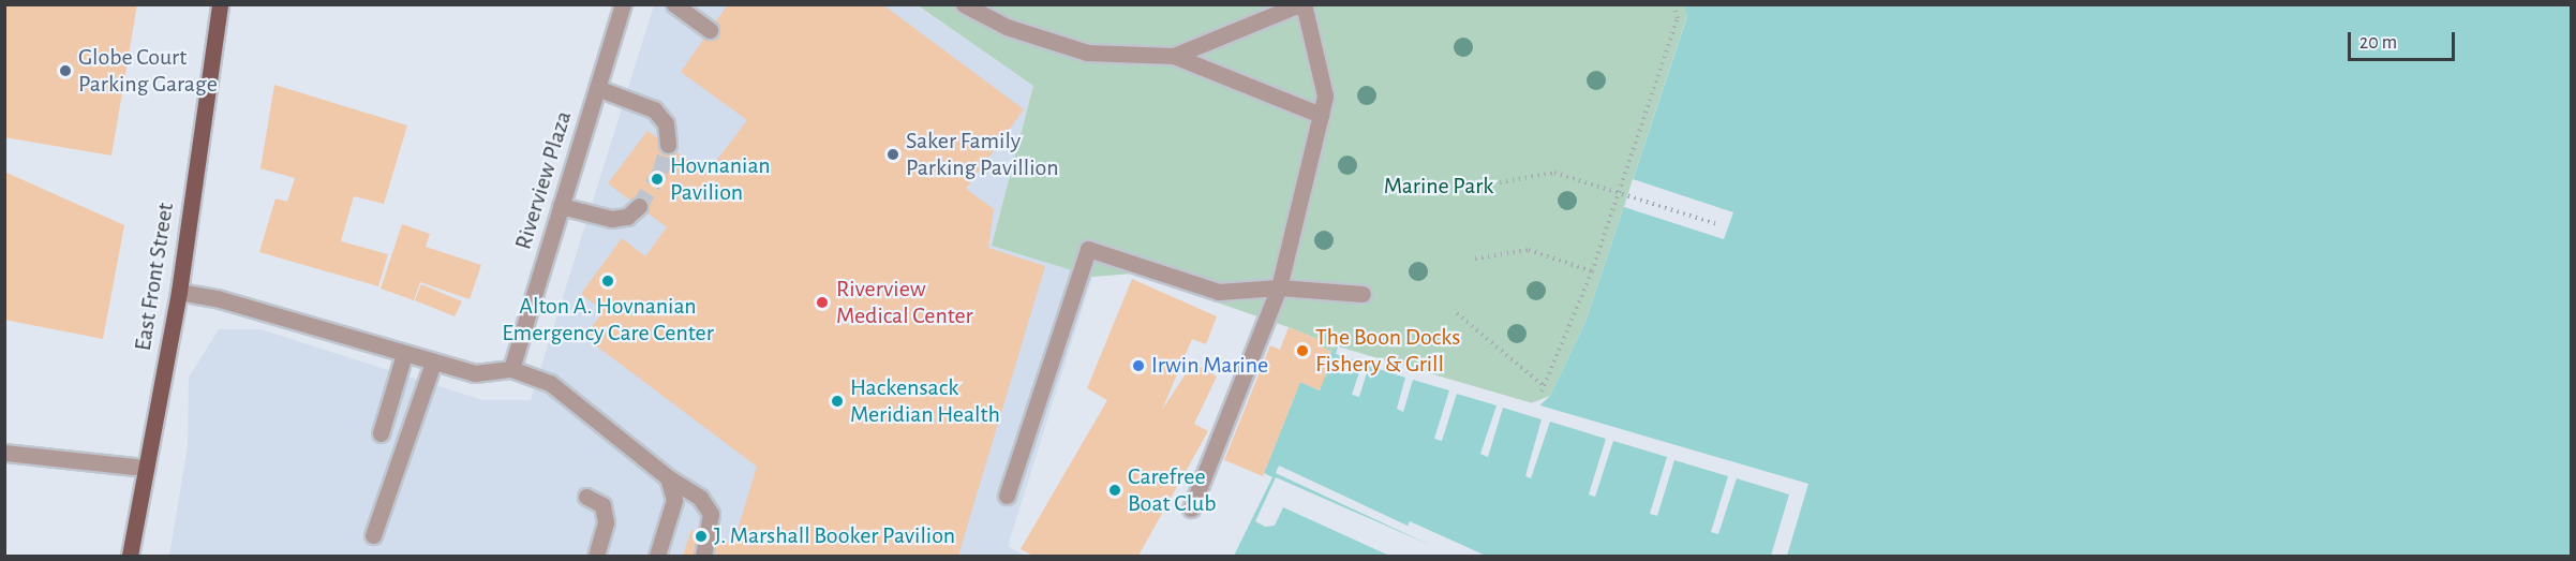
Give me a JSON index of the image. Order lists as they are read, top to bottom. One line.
{"streets":{"main road":["East Front Street"],"street":["Riverview Plaza"]},"parks":["Marine Park"],"places":["Globe Court Parking Garage","Saker Family Parking Pavillion","Hovnanian Pavilion","Alton A. Hovnanian Emergency Care Center","Riverview Medical Center","The Boon Docks Fishery & Grill","Irwin Marine","Hackensack Meridian Health","Carefree Boat Club","J. Marshall Booker Pavilion"],"scale_bar":"20 m"}
